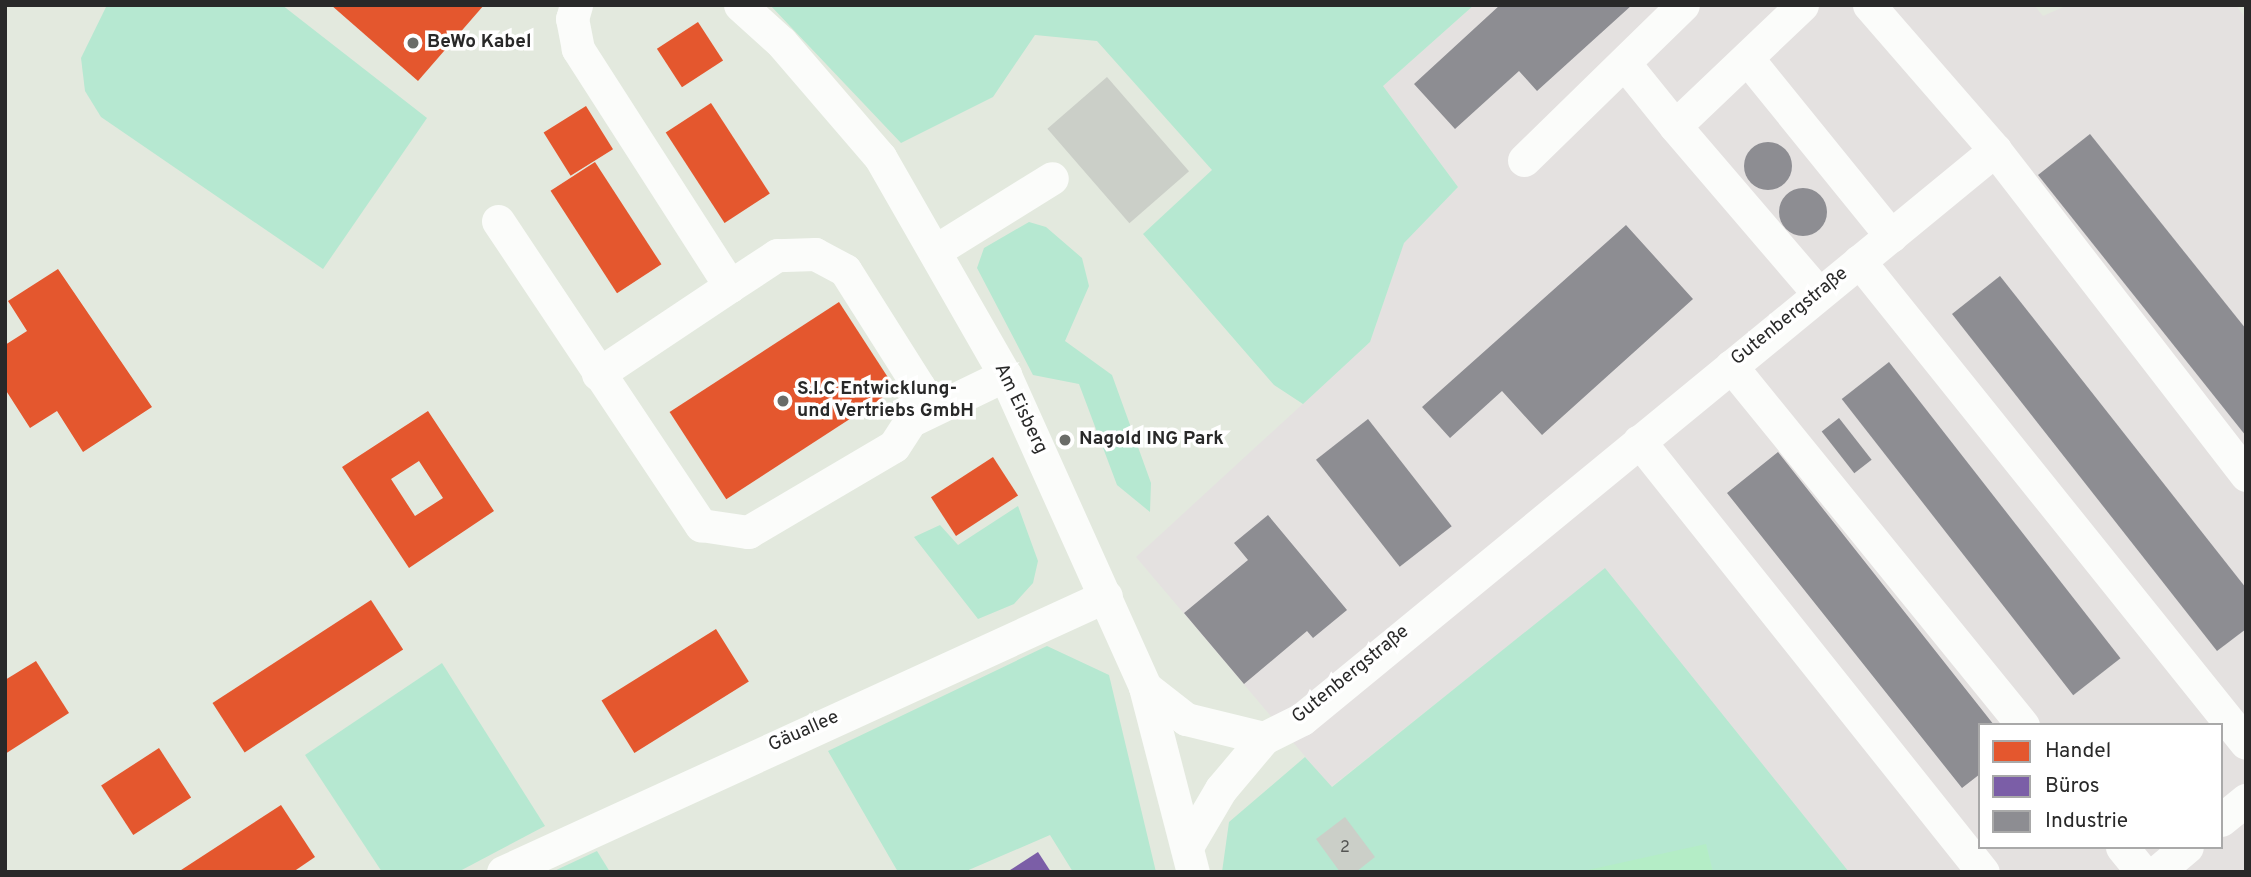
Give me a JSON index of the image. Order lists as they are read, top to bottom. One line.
{"streets":{"street":["Gutenbergstraße","Am Eisberg","Gäuallee"]},"crossings":[["Gutenbergstraße","Am Eisberg"],["Am Eisberg","Gäuallee"]],"places":["BeWo Kabel","S.I.C Entwicklung- und Vertriebs GmbH","Nagold ING Park"],"house_numbers":["2"],"legend":["Handel","Büros","Industrie"]}
